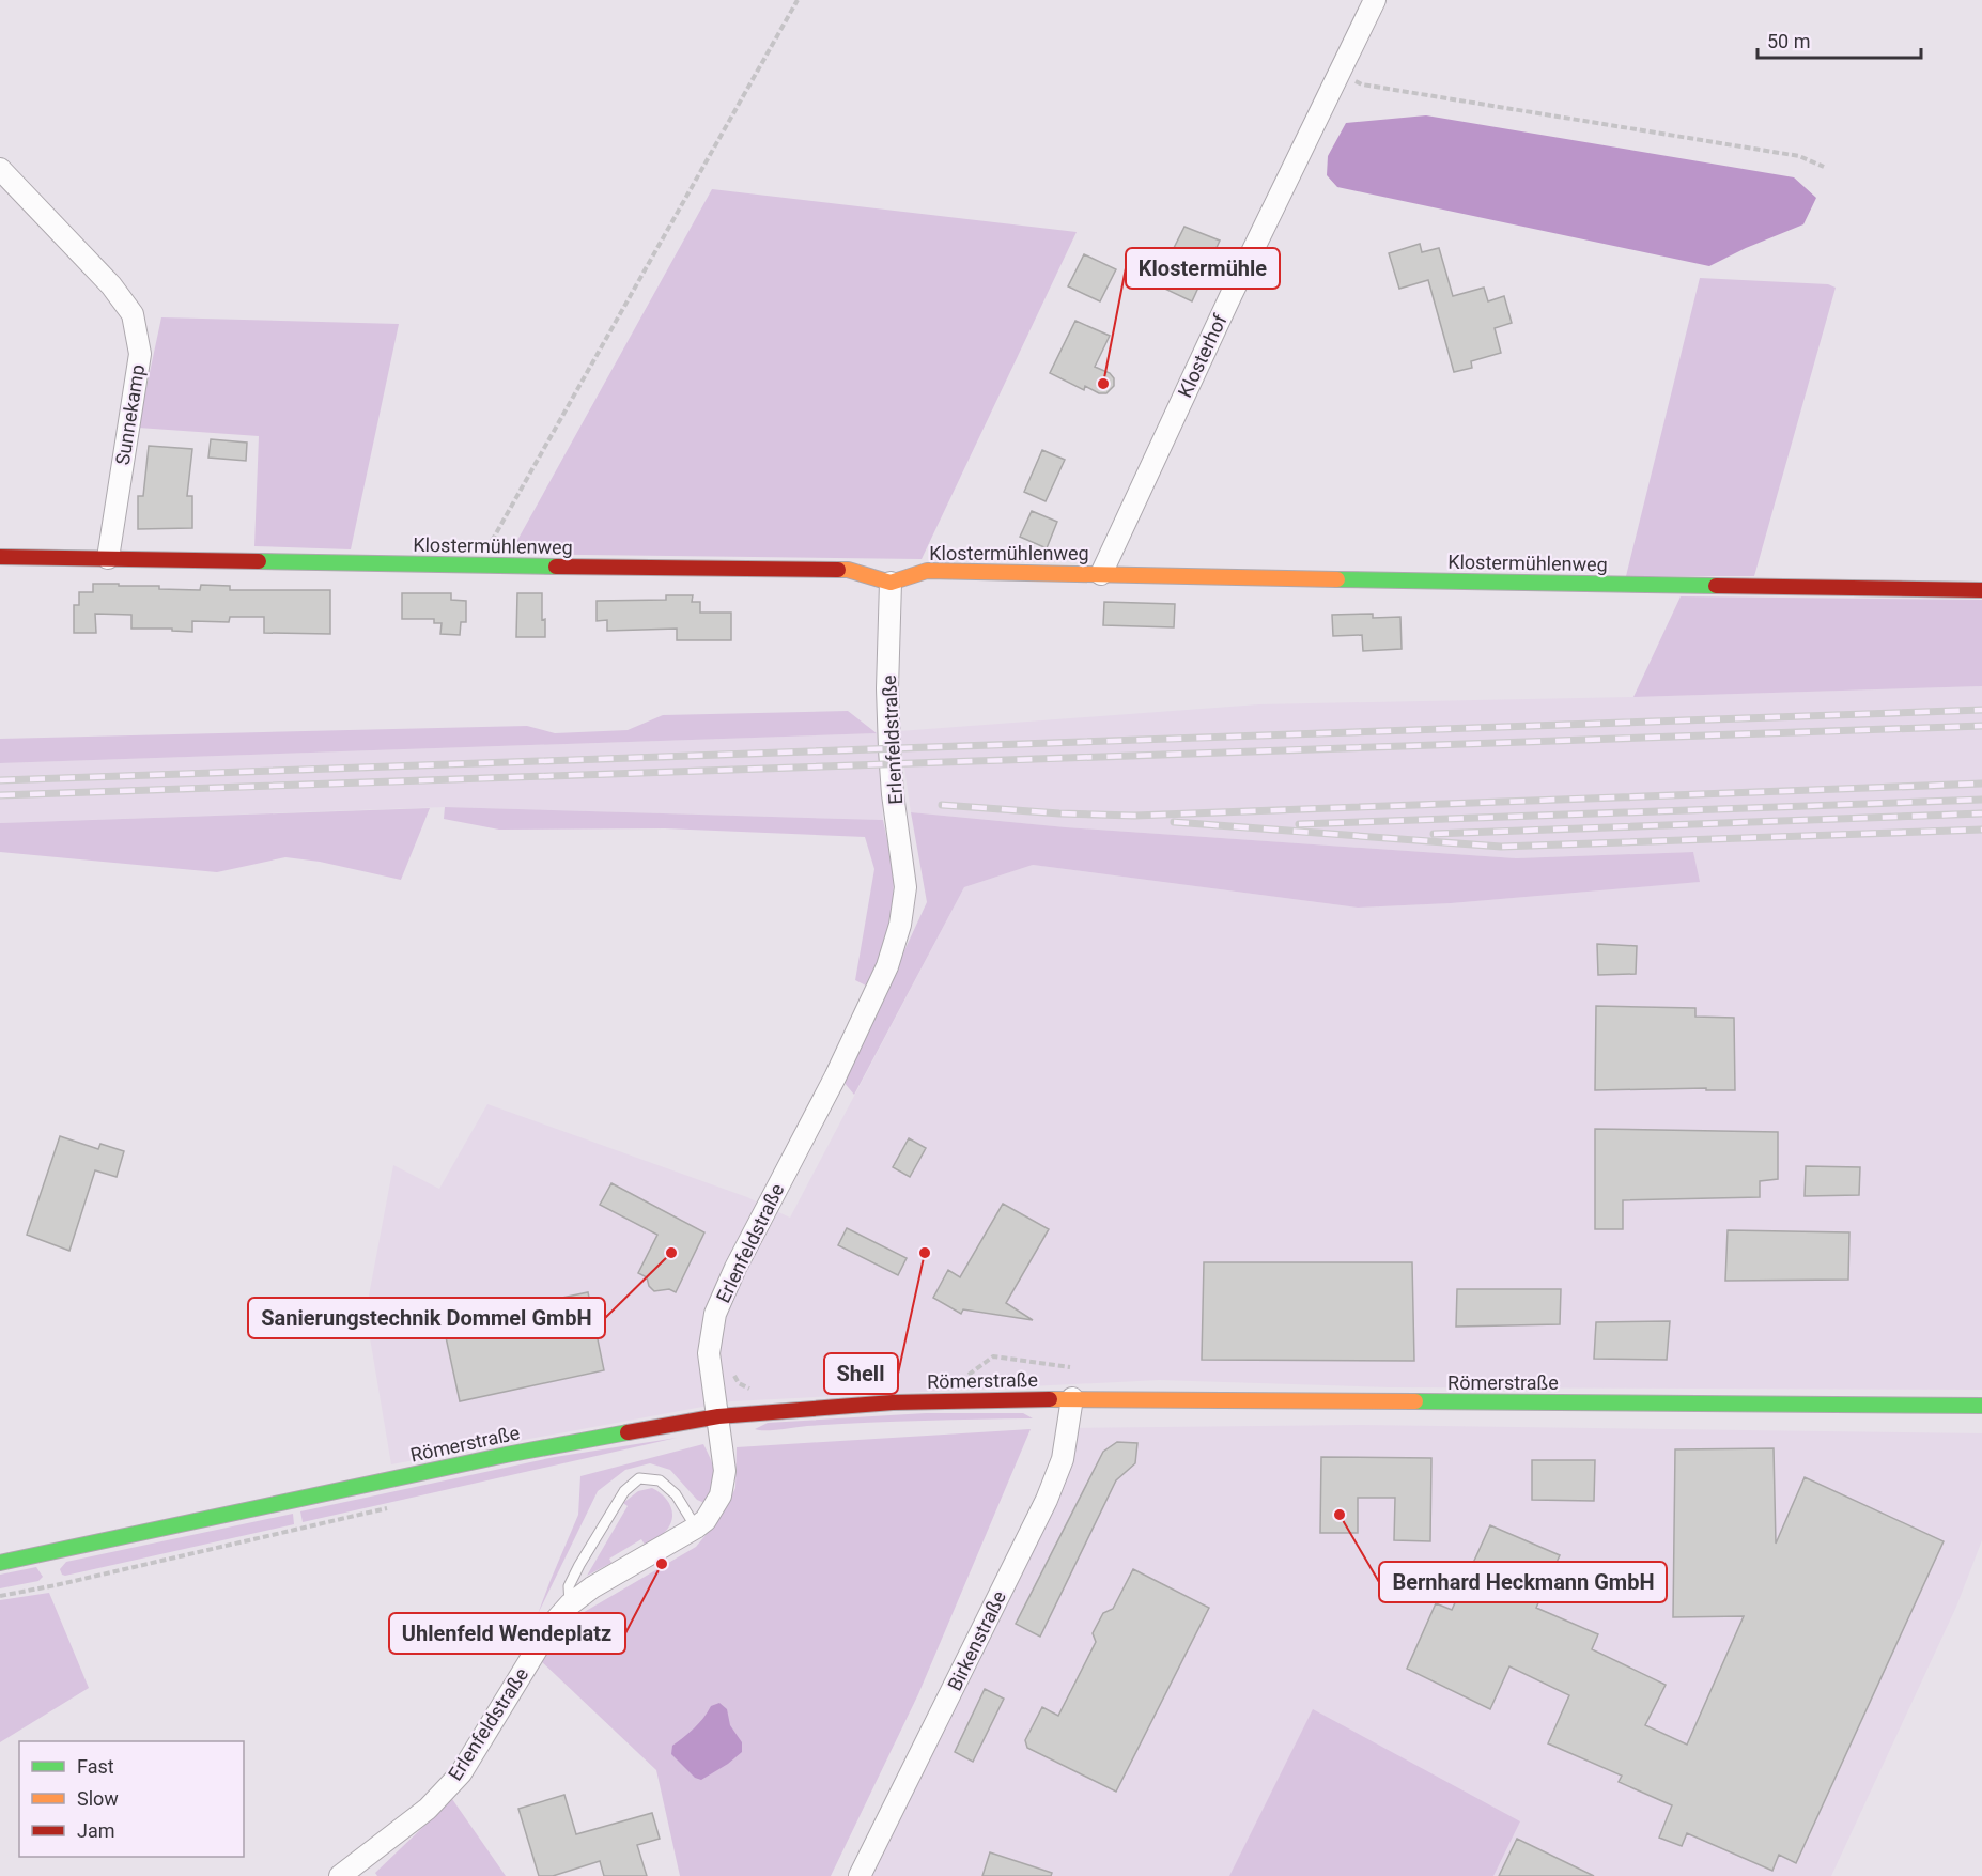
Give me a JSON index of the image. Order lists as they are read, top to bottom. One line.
{"streets":{"main road":["Klostermühlenweg","Römerstraße"],"street":["Klosterhof","Sunnekamp","Erlenfeldstraße","Birkenstraße"]},"crossings":[["Klosterhof","Klostermühlenweg"],["Sunnekamp","Klostermühlenweg"],["Klostermühlenweg","Erlenfeldstraße"],["Erlenfeldstraße","Römerstraße"],["Römerstraße","Birkenstraße"]],"places":["Klostermühle","Sanierungstechnik Dommel GmbH","Shell","Bernhard Heckmann GmbH","Uhlenfeld Wendeplatz"],"legend":["Fast","Slow","Jam"],"scale_bar":"50 m"}
